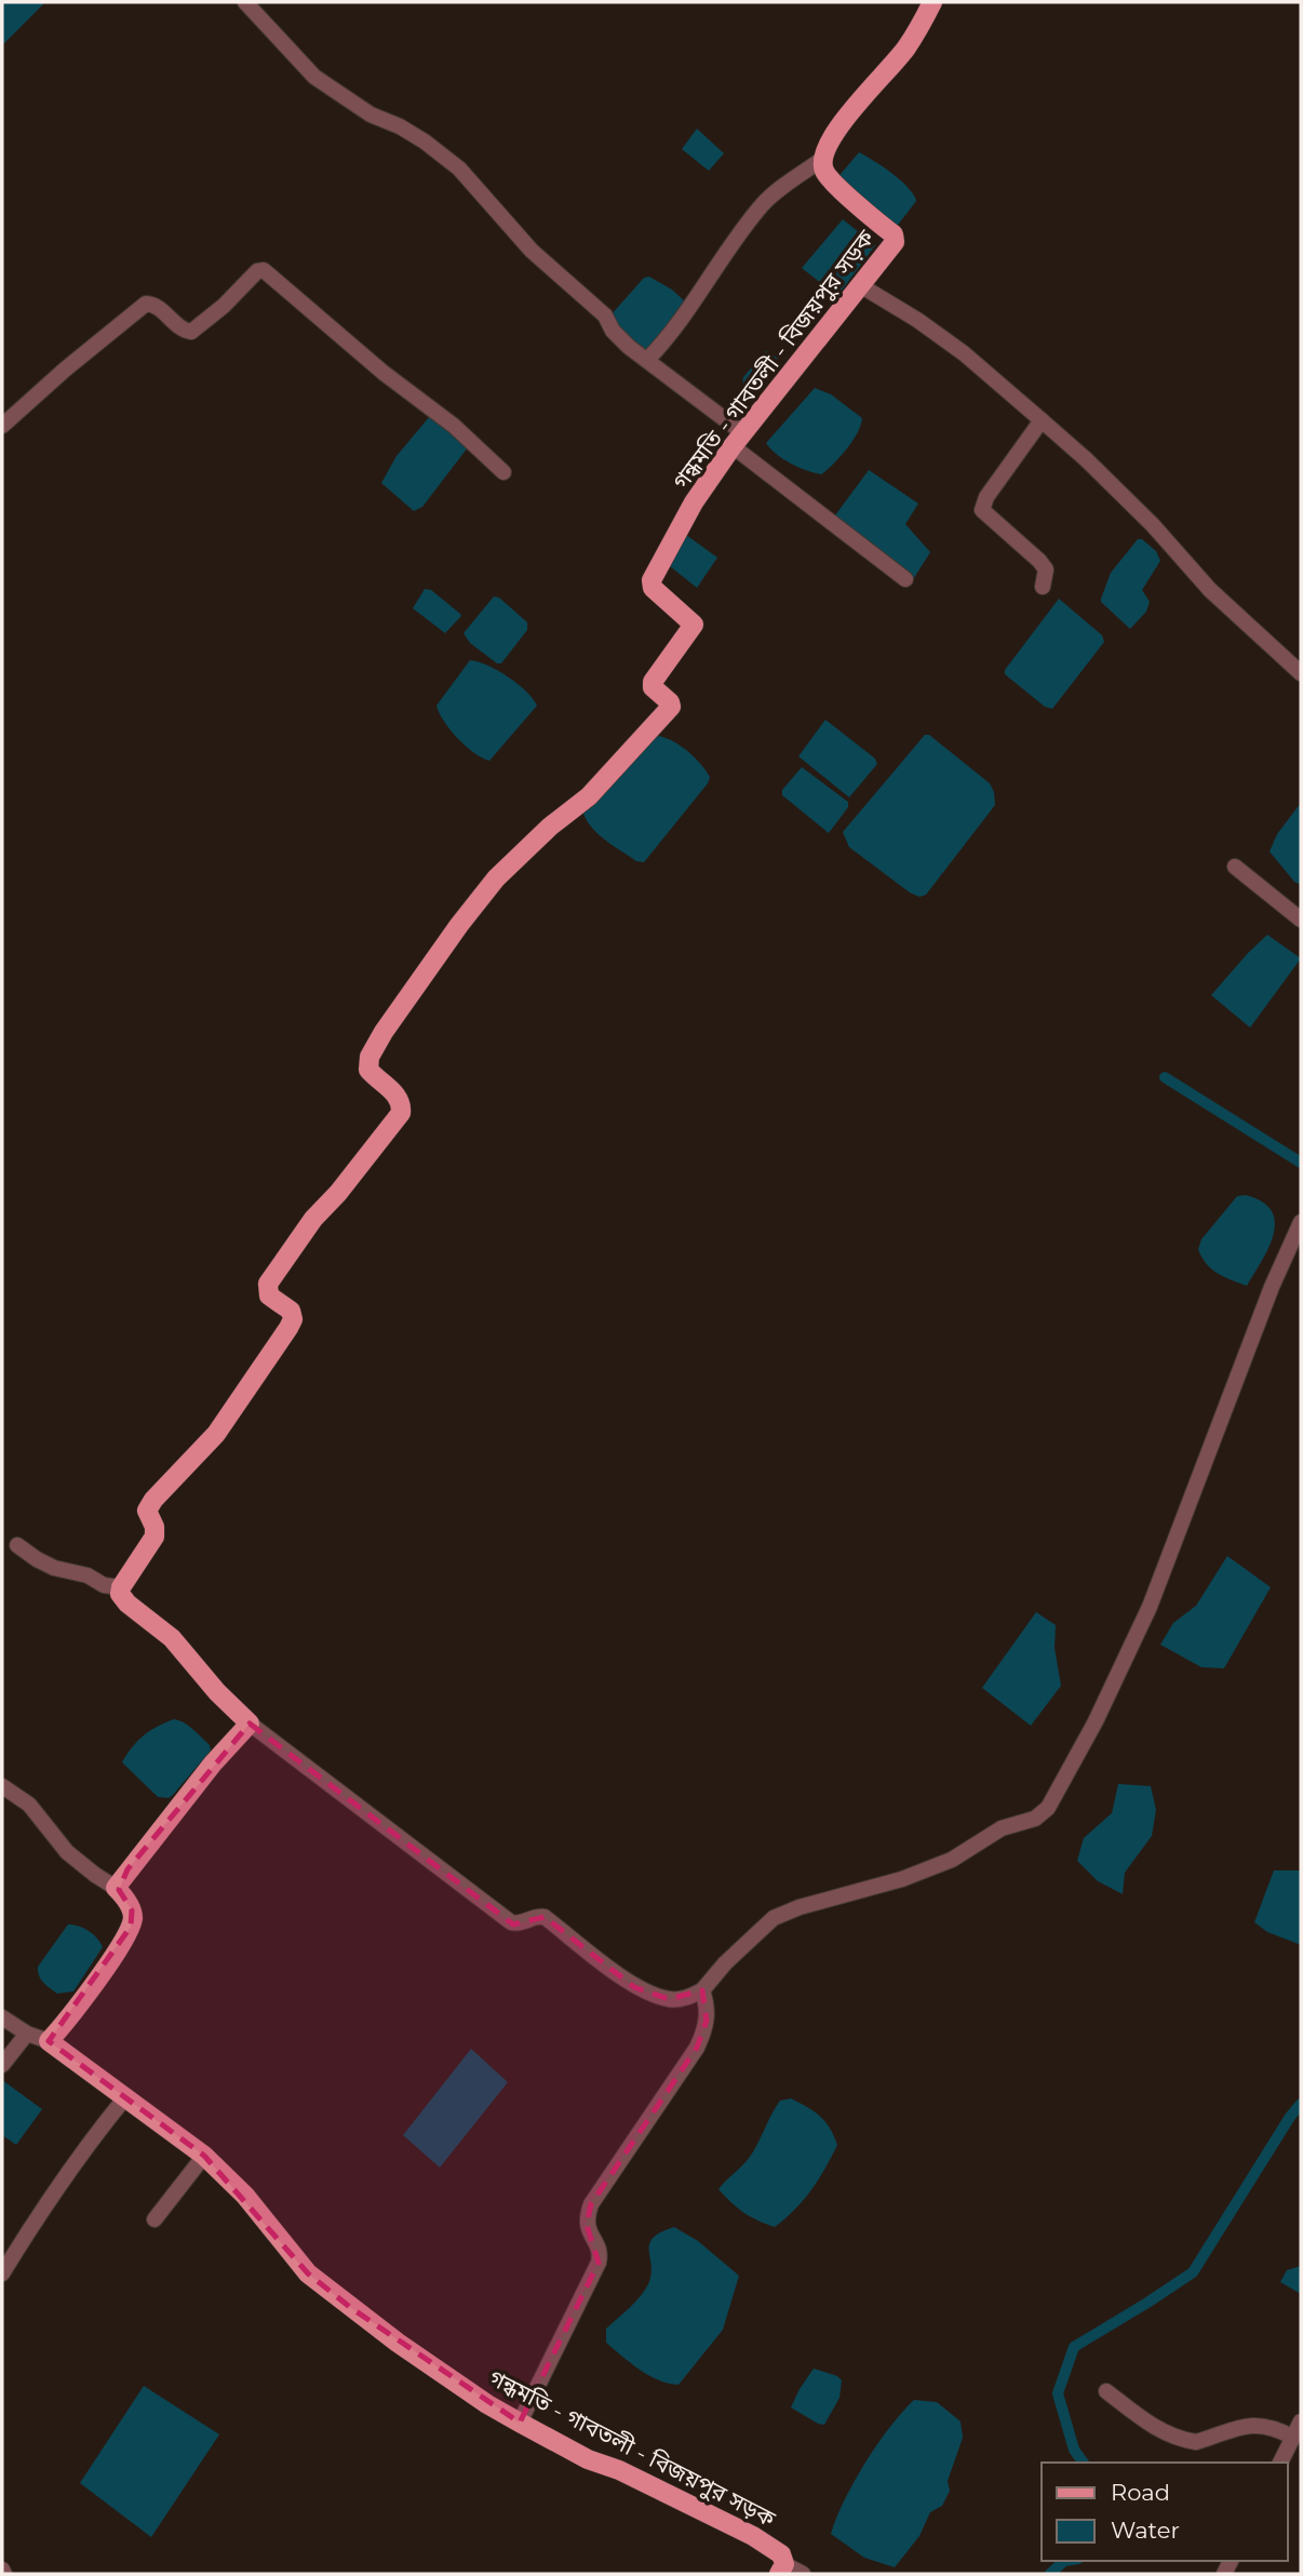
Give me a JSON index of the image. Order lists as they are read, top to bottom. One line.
{"streets":{"main road":["গন্ধমতি - গাবতলী - বিজয়পুর সড়ক"]},"legend":["Road","Water"]}
